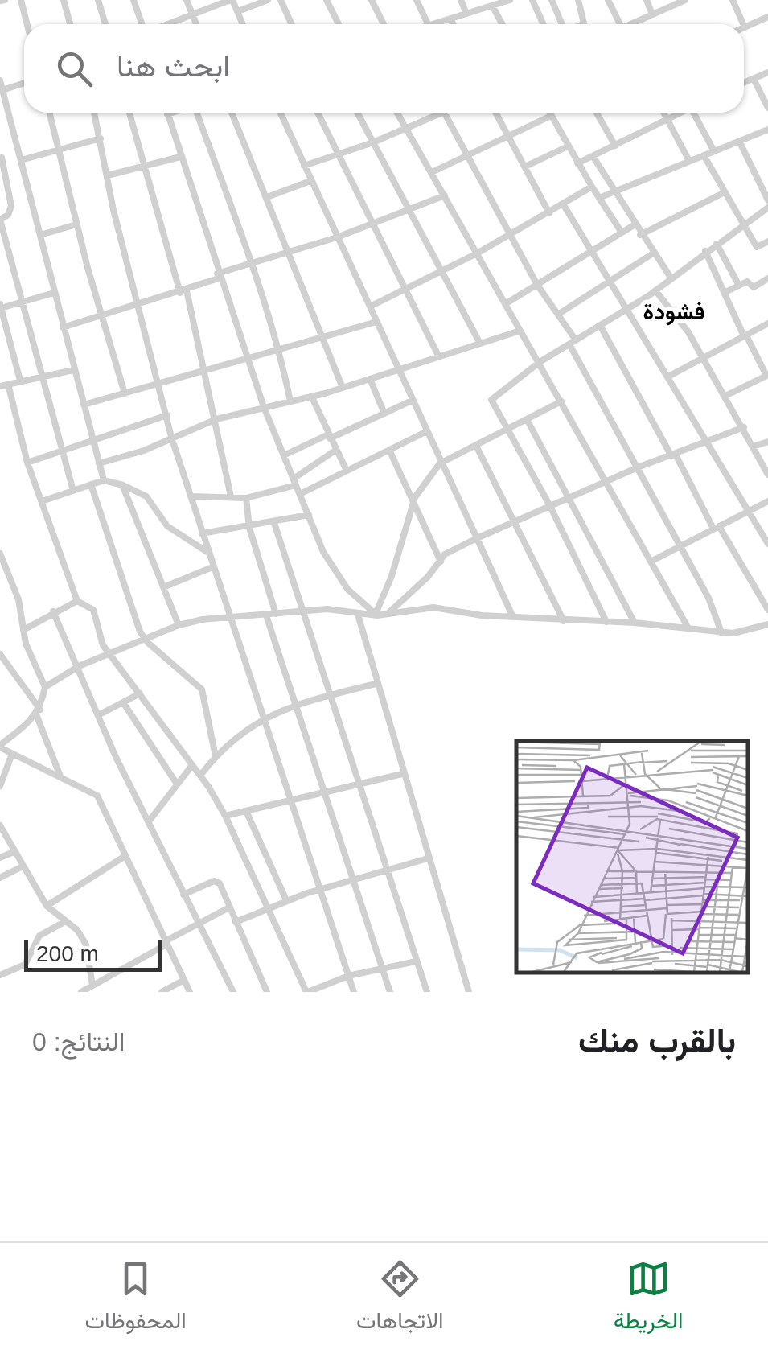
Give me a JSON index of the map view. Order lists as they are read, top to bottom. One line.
{"districts":["فشودة"],"scale_bar":"200 m","page":{"search":"ابحث هنا","scale":"200 m","heading":["بالقرب منك","النتائج: 0"],"nav":["الخريطة","الاتجاهات","المحفوظات"]}}
